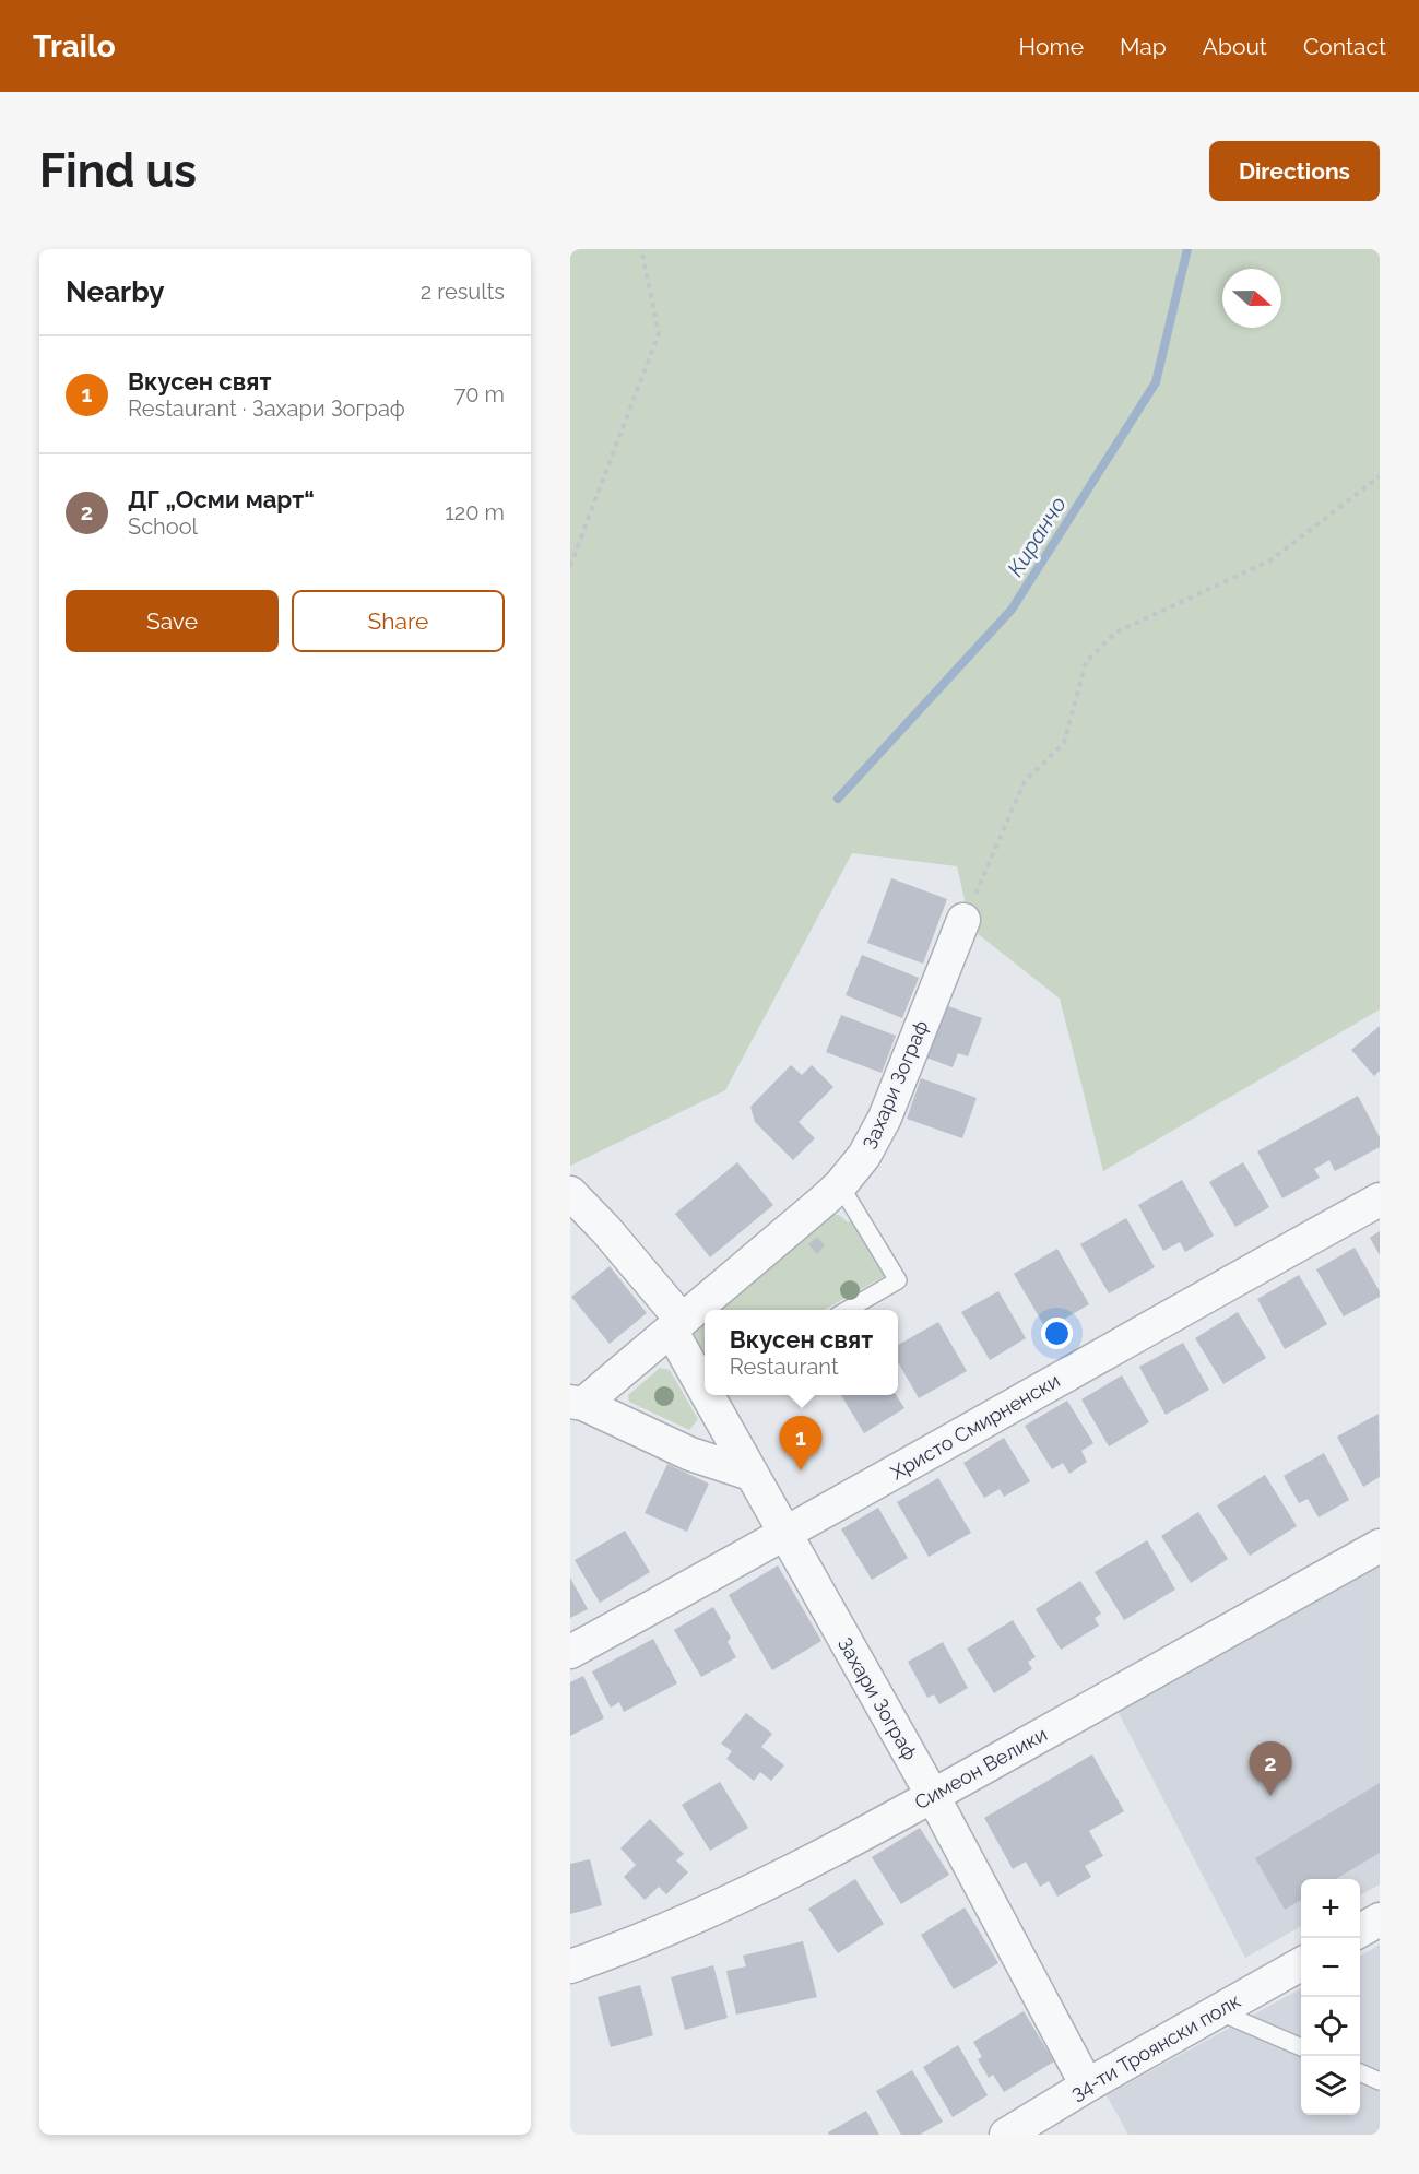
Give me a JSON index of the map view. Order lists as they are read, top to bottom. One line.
{"streets":{"street":["Захари Зограф","Христо Смирненски","Симеон Велики","34-ти Троянски полк"]},"crossings":[["Захари Зограф","Христо Смирненски"],["Захари Зограф","Симеон Велики"],["Захари Зограф","34-ти Троянски полк"]],"water":["Киранчо"],"north":"right","page":{"header":"Trailo","nav":["Home","Map","About","Contact"],"buttons":["Directions",["Save","Share"]],"title":"Find us","heading":["Nearby","2 results"],"list":[{"mark":"1","name":"Вкусен свят","note":"Restaurant · Захари Зограф","value":"70 m"},{"mark":"2","name":"ДГ „Осми март“","note":"School","value":"120 m"}],"popup":["Вкусен свят","Restaurant"],"pins":["1","2"],"map_buttons":["+","−"]}}
